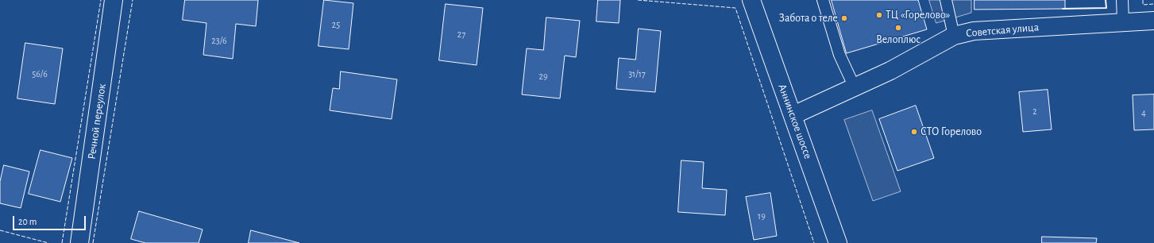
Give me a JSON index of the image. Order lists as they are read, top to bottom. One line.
{"streets":{"street":["Советская улица","Речной переулок","Аннинское шоссе"]},"crossings":[["Советская улица","Аннинское шоссе"]],"places":["ТЦ «Горелово»","Забота о теле","Велоплюс","СТО Горелово"],"house_numbers":["25","27","23/6","56/6","31/17","29","2","4","19"],"scale_bar":"20 m"}
